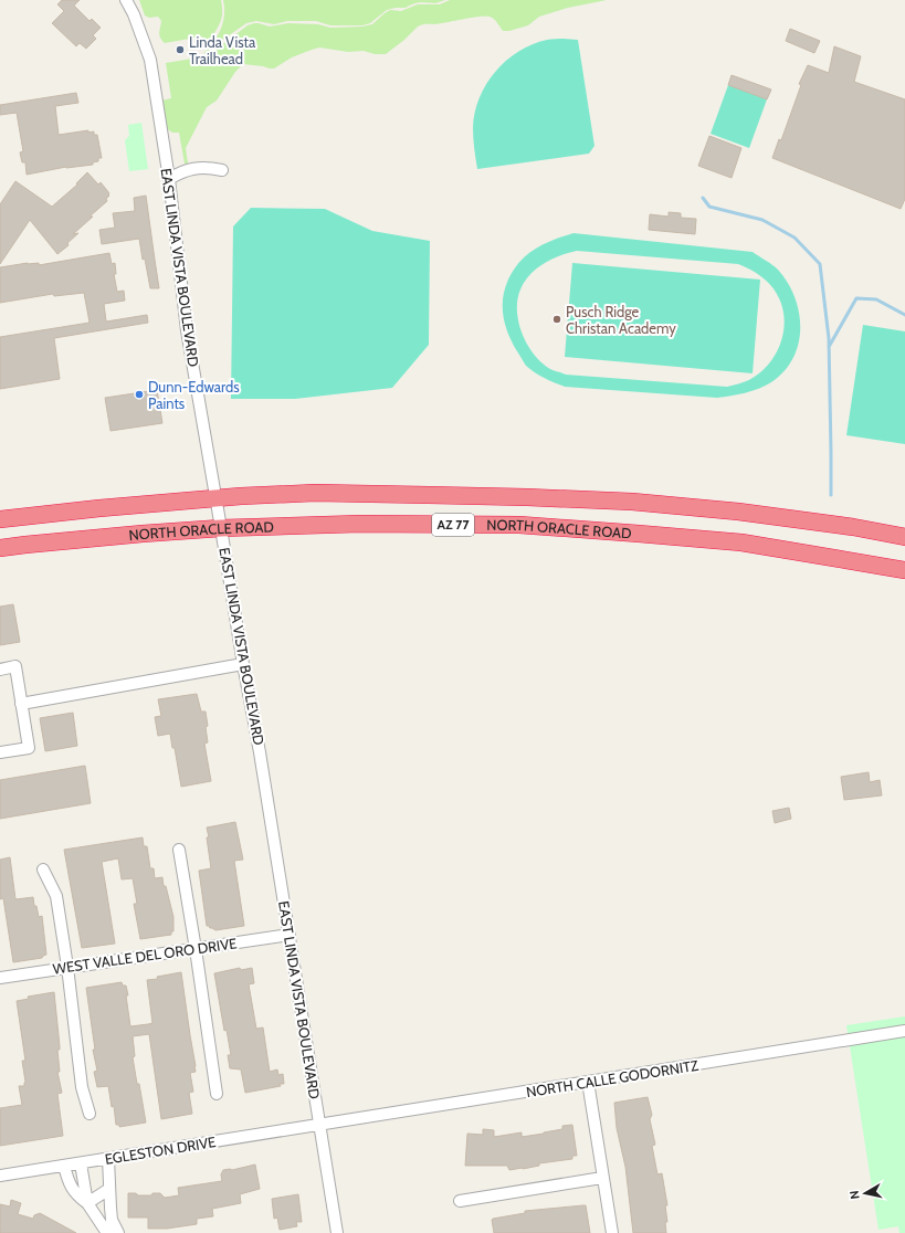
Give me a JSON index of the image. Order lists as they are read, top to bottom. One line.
{"streets":{"highway":["AZ 77","NORTH ORACLE ROAD"],"street":["EAST LINDA VISTA BOULEVARD","WEST VALLE DEL ORO DRIVE","NORTH CALLE GODORNITZ","EGLESTON DRIVE"]},"crossings":[["EAST LINDA VISTA BOULEVARD","NORTH ORACLE ROAD"],["EAST LINDA VISTA BOULEVARD","WEST VALLE DEL ORO DRIVE"],["EAST LINDA VISTA BOULEVARD","NORTH CALLE GODORNITZ"],["EAST LINDA VISTA BOULEVARD","EGLESTON DRIVE"],["NORTH CALLE GODORNITZ","EGLESTON DRIVE"]],"places":["Linda Vista Trailhead","Pusch Ridge Christan Academy","Dunn-Edwards Paints"],"north":"left"}
